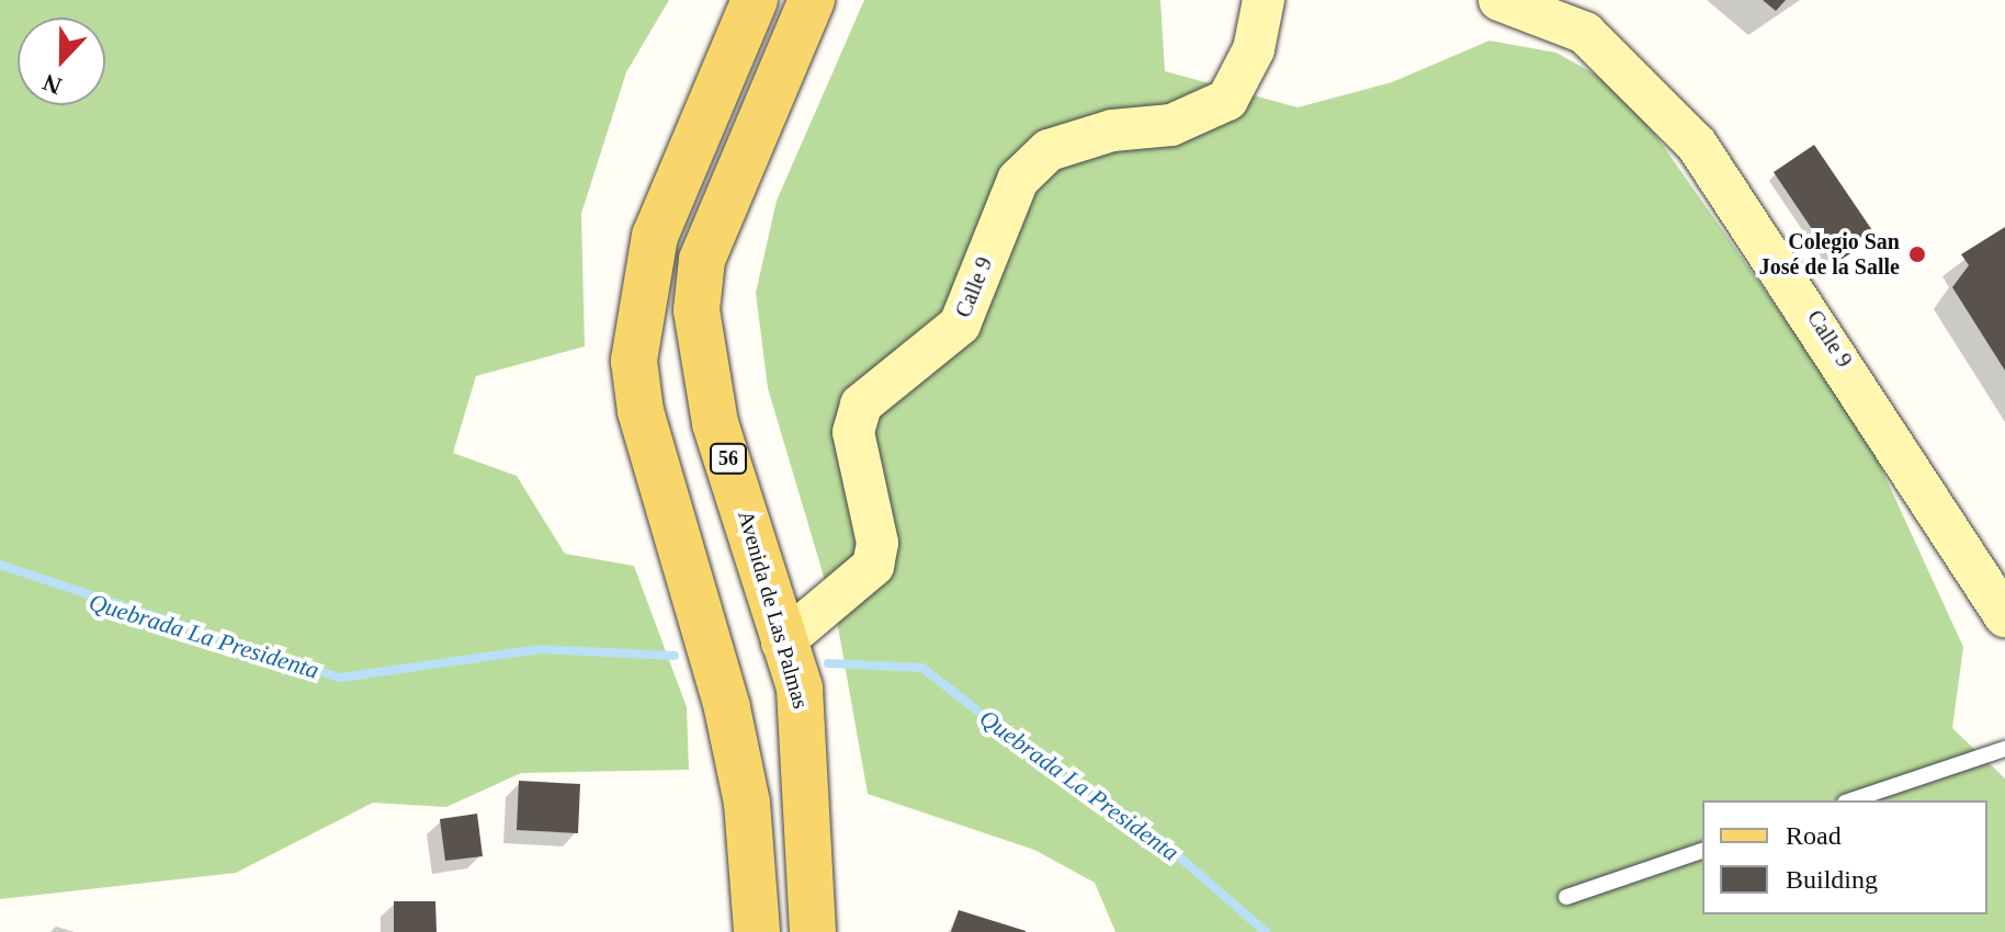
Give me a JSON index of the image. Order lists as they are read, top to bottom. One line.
{"streets":{"main road":["56","Avenida de Las Palmas"],"street":["Calle 9"]},"crossings":[["Calle 9","Avenida de Las Palmas"]],"water":["Quebrada La Presidenta"],"places":["Colegio San José de la Salle"],"legend":["Road","Building"],"north":"bottom"}
